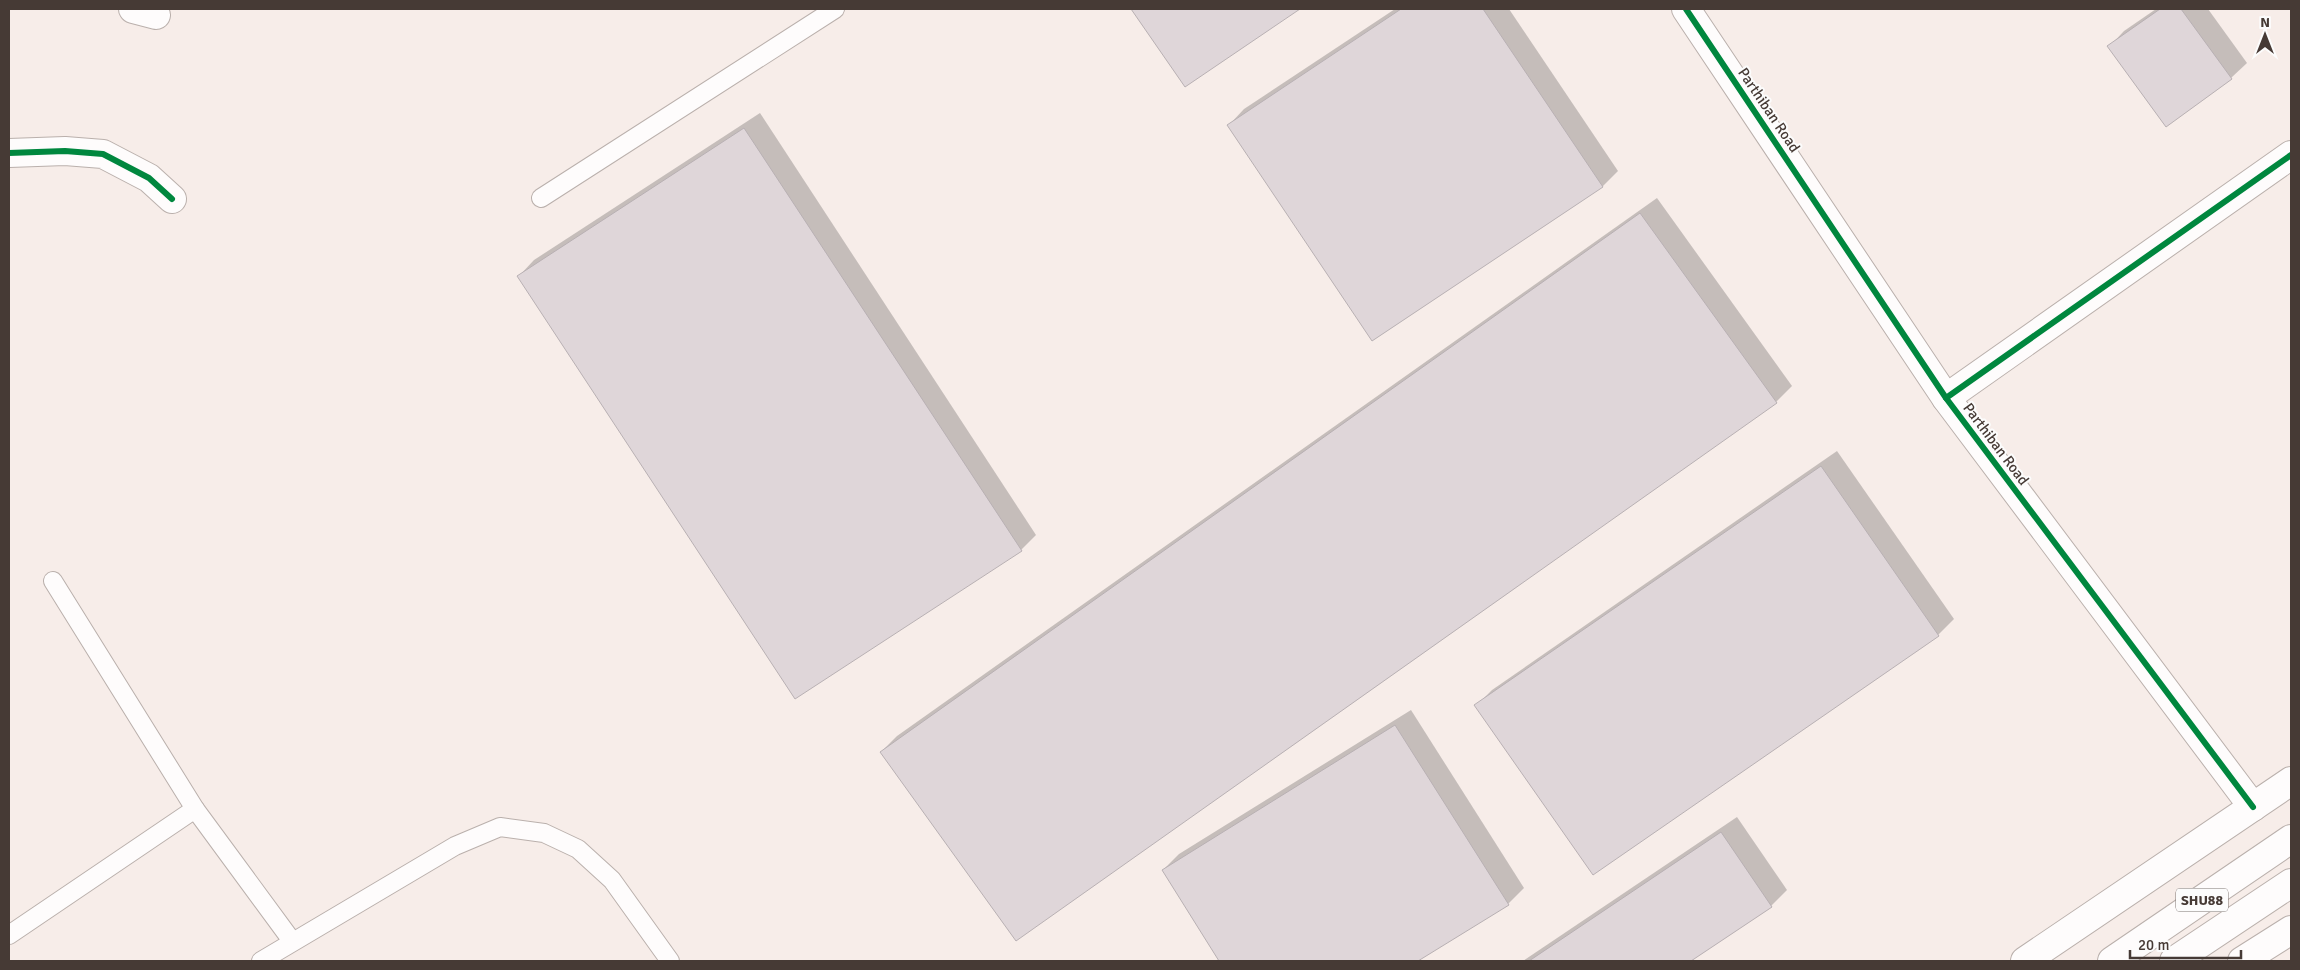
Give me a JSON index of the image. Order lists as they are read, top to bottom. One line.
{"streets":{"street":["Parthiban Road","SHU88"]},"scale_bar":"20 m","north":"top"}
